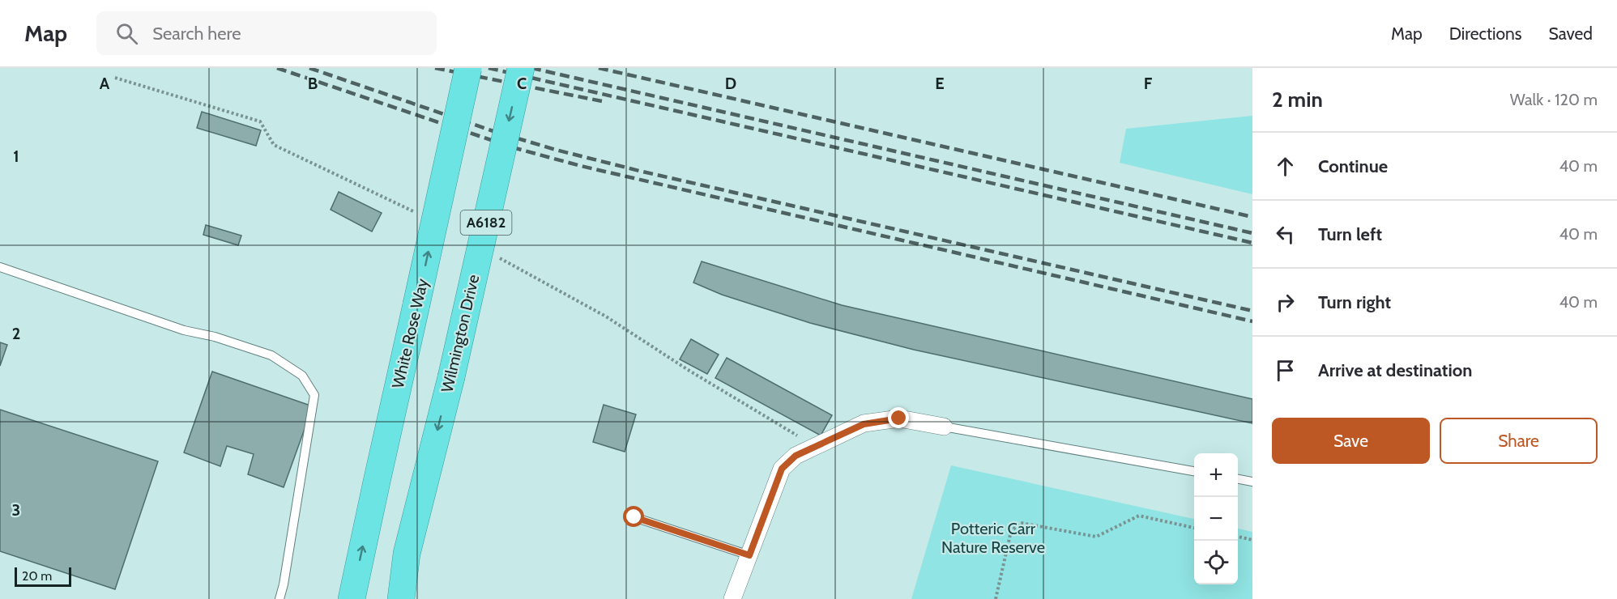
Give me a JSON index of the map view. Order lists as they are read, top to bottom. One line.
{"streets":{"highway":["A6182","White Rose Way","Wilmington Drive"]},"one_way":["White Rose Way","Wilmington Drive"],"parks":["Potteric Carr Nature Reserve"],"scale_bar":"20 m","page":{"header":"Map","search":"Search here","nav":["Map","Directions","Saved"],"heading":["2 min","Walk · 120 m"],"list":[["Continue","40 m"],["Turn left","40 m"],["Turn right","40 m"],"Arrive at destination"],"buttons":["Save","Share"],"map_buttons":["+","−"],"scale":"20 m"},"grid":{"columns":["A","B","C","D","E","F"],"rows":["1","2","3"]}}
